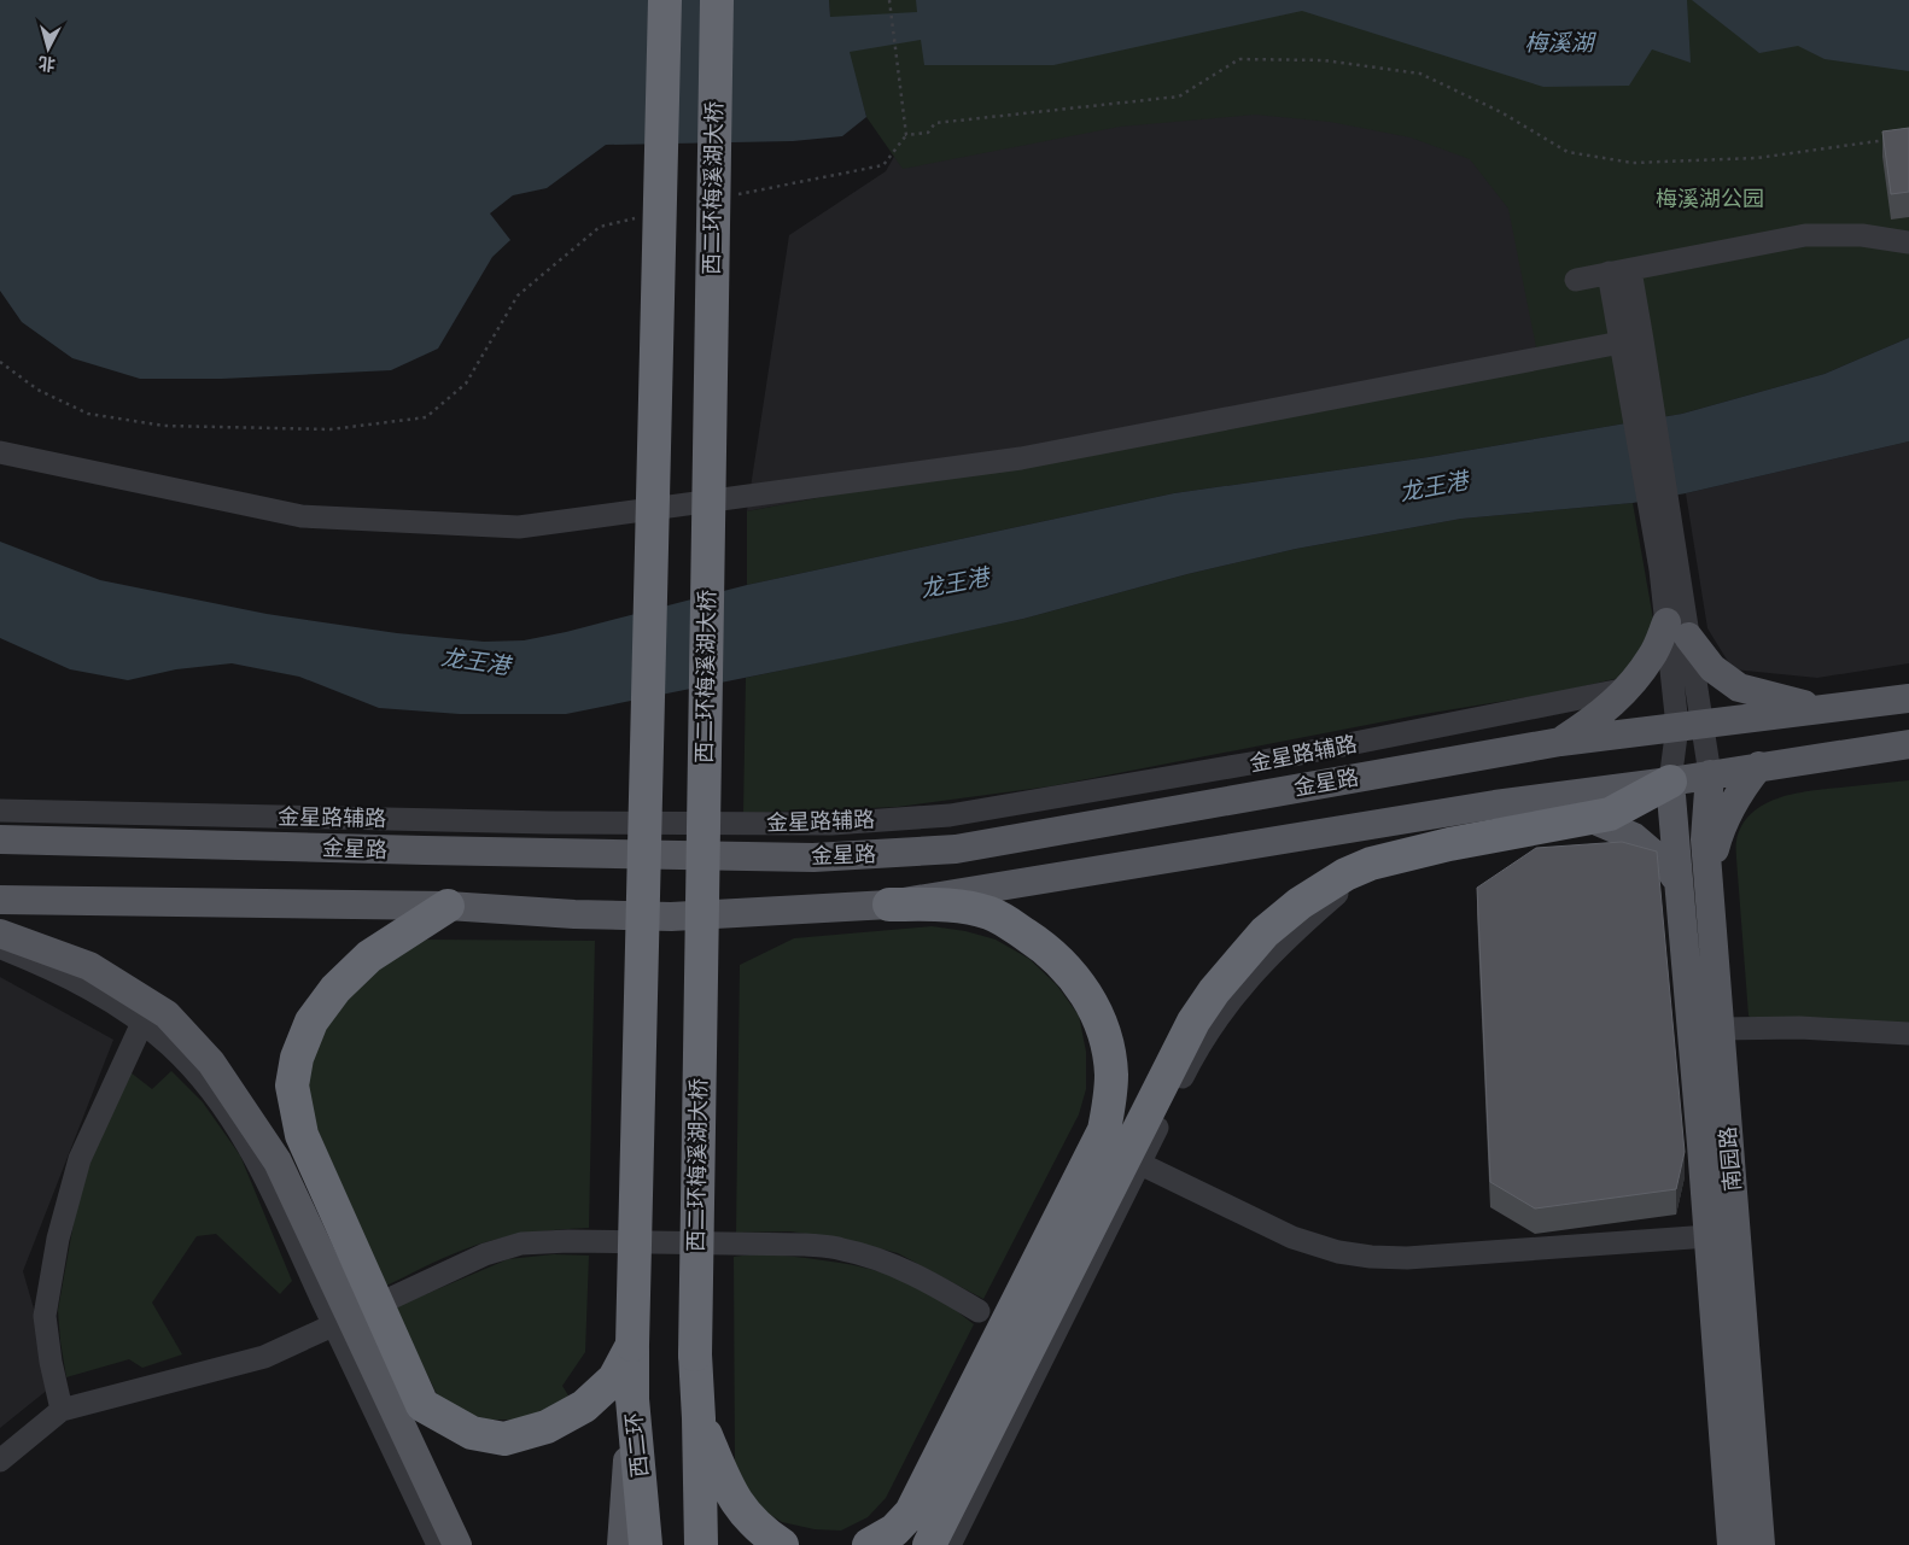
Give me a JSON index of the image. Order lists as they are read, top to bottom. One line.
{"streets":{"highway":["西二环梅溪湖大桥","西二环"],"main road":["金星路","南园路"],"street":["金星路辅路"]},"water":["梅溪湖","龙王港"],"parks":["梅溪湖公园"],"north":"bottom"}
